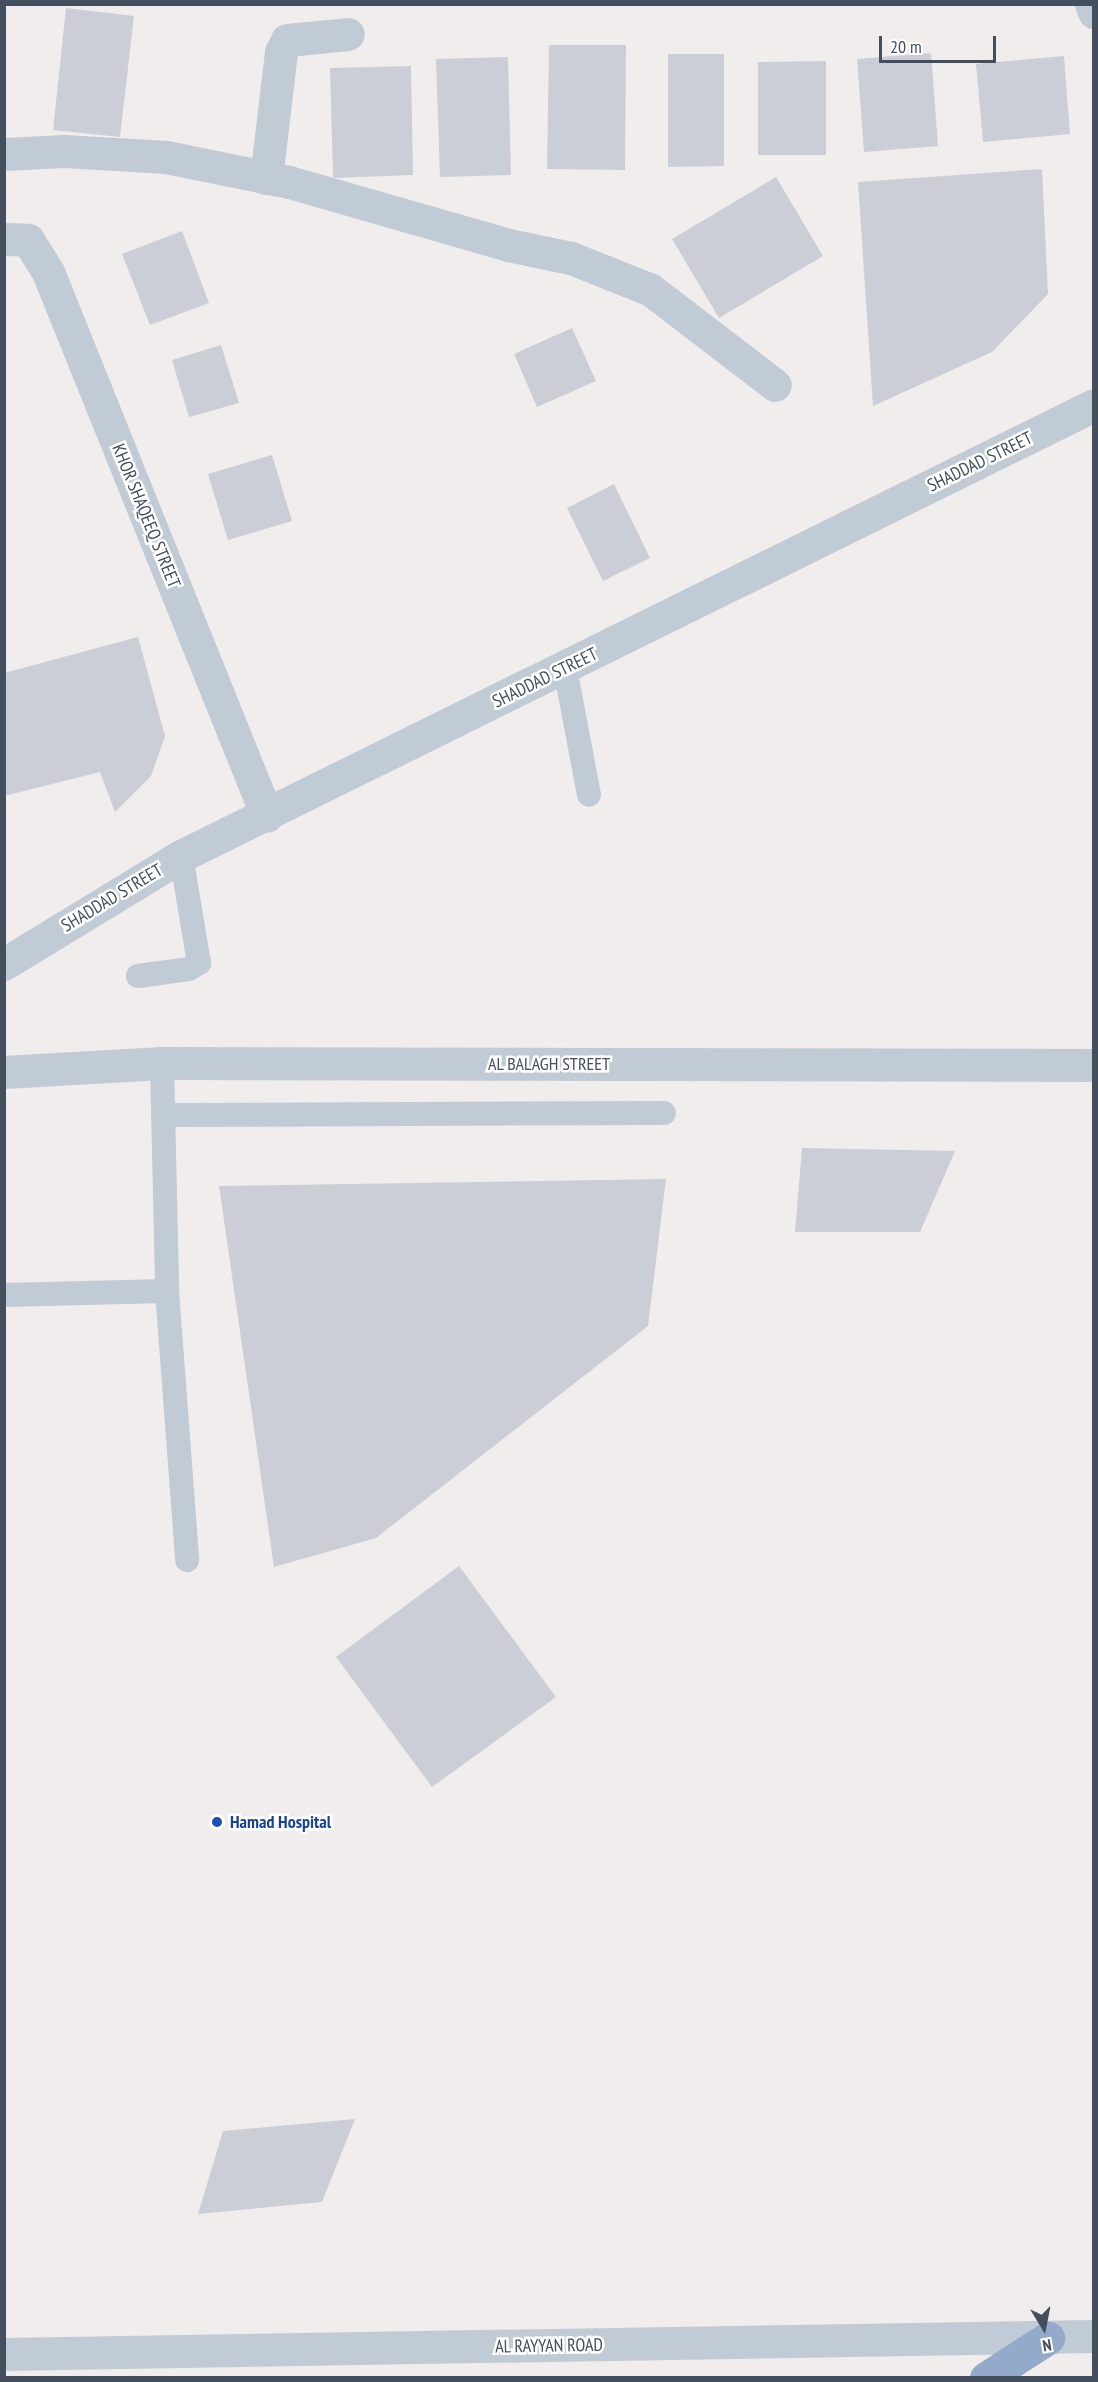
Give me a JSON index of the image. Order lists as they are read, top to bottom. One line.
{"streets":{"street":["SHADDAD STREET","KHOR SHAQEEQ STREET","AL BALAGH STREET","AL RAYYAN ROAD"]},"crossings":[["SHADDAD STREET","KHOR SHAQEEQ STREET"]],"places":["Hamad Hospital"],"scale_bar":"20 m","north":"bottom"}
